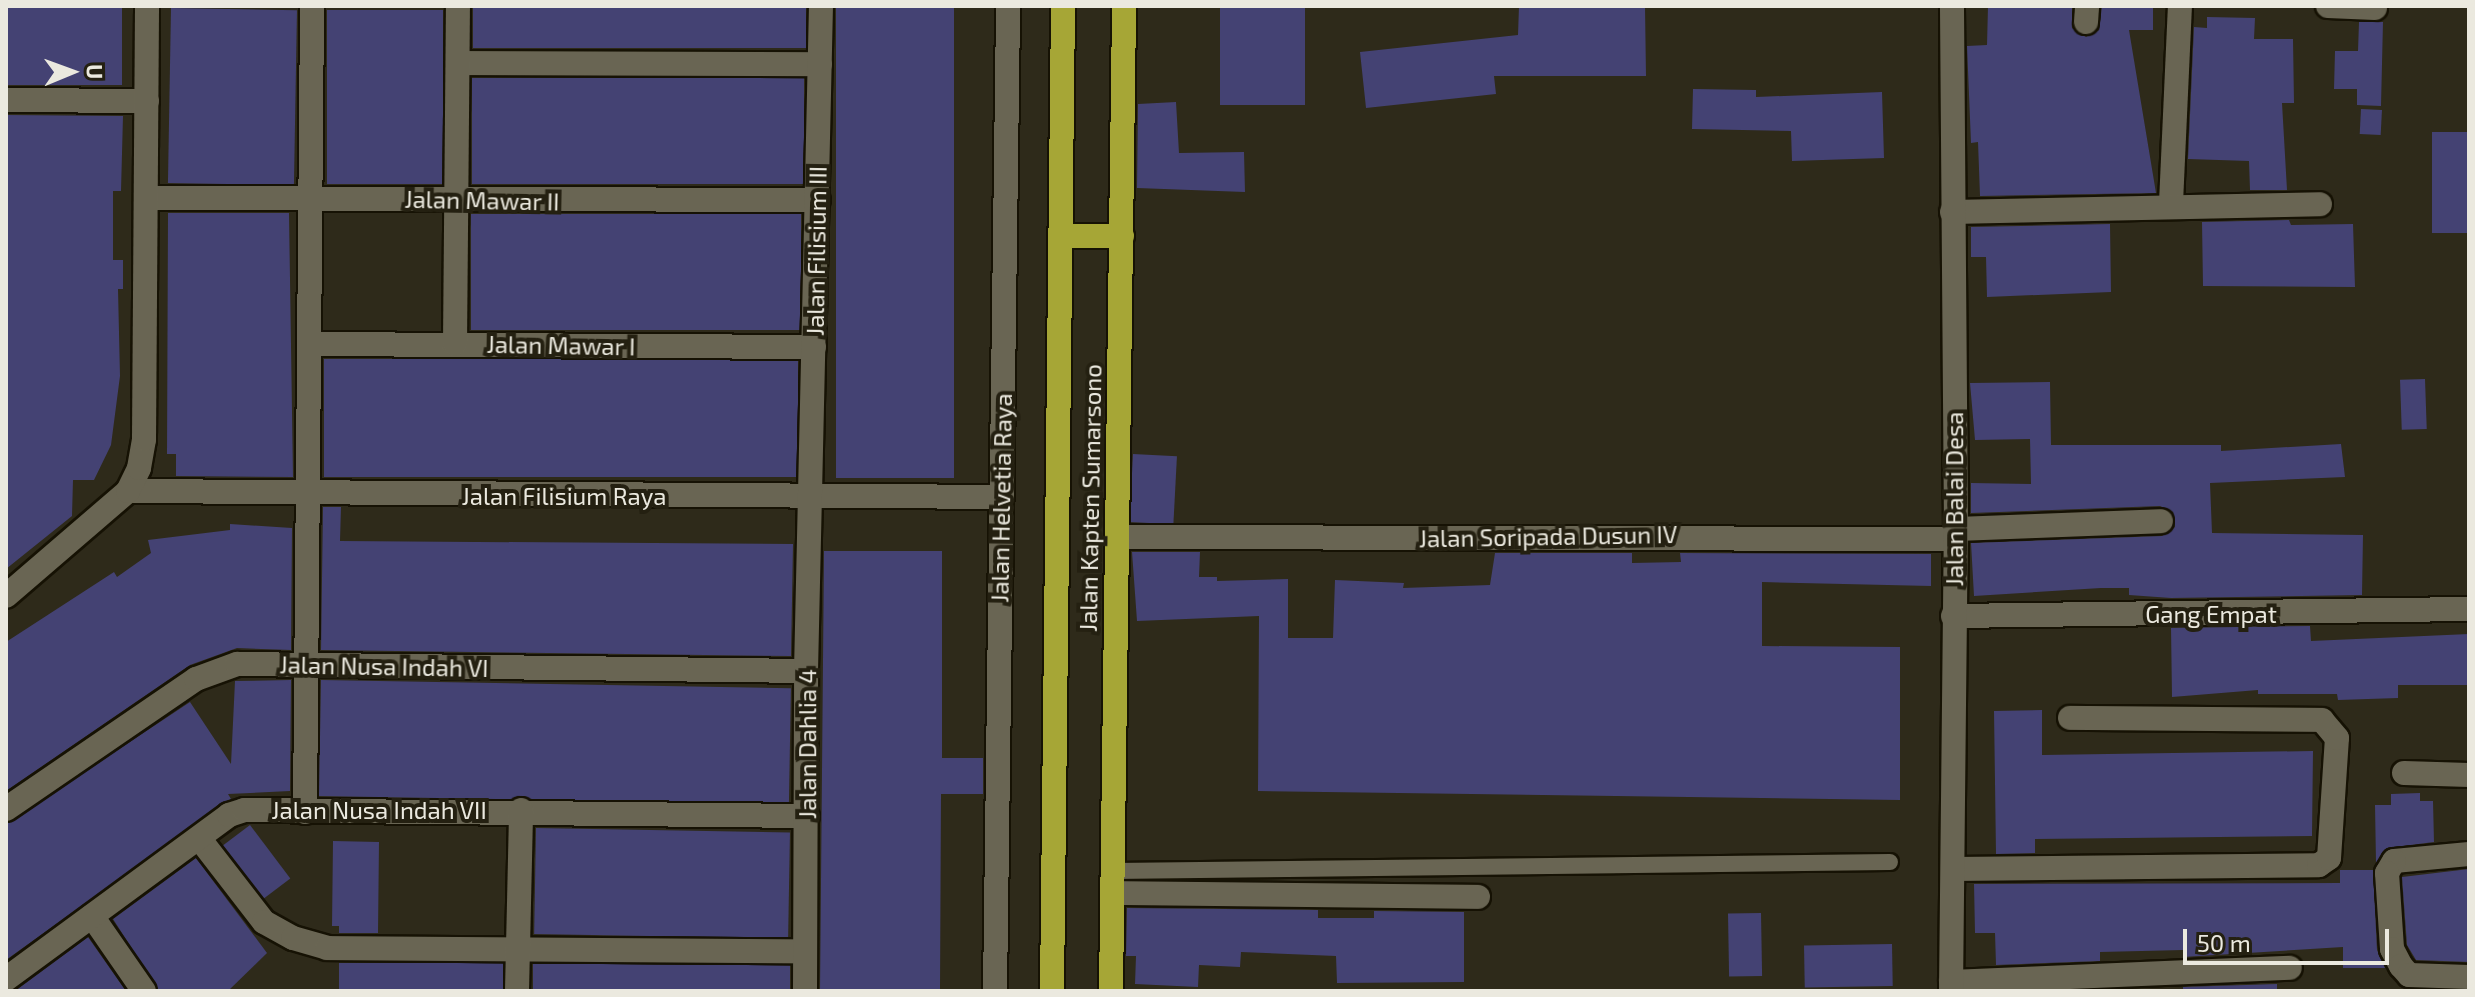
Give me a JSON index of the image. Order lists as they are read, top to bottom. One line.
{"streets":{"highway":["Jalan Kapten Sumarsono"],"street":["Jalan Mawar II","Jalan Filisium III","Jalan Mawar I","Jalan Filisium Raya","Jalan Helvetia Raya","Jalan Balai Desa","Jalan Soripada Dusun IV","Gang Empat","Jalan Nusa Indah VI","Jalan Dahlia 4","Jalan Nusa Indah VII"]},"crossings":[["Jalan Mawar II","Jalan Filisium III"],["Jalan Filisium III","Jalan Mawar I"],["Jalan Filisium III","Jalan Filisium Raya"],["Jalan Filisium III","Jalan Dahlia 4"],["Jalan Filisium Raya","Jalan Helvetia Raya"],["Jalan Filisium Raya","Jalan Dahlia 4"],["Jalan Kapten Sumarsono","Jalan Soripada Dusun IV"],["Jalan Balai Desa","Jalan Soripada Dusun IV"],["Jalan Balai Desa","Gang Empat"],["Jalan Nusa Indah VI","Jalan Dahlia 4"],["Jalan Dahlia 4","Jalan Nusa Indah VII"]],"scale_bar":"50 m","north":"right"}
